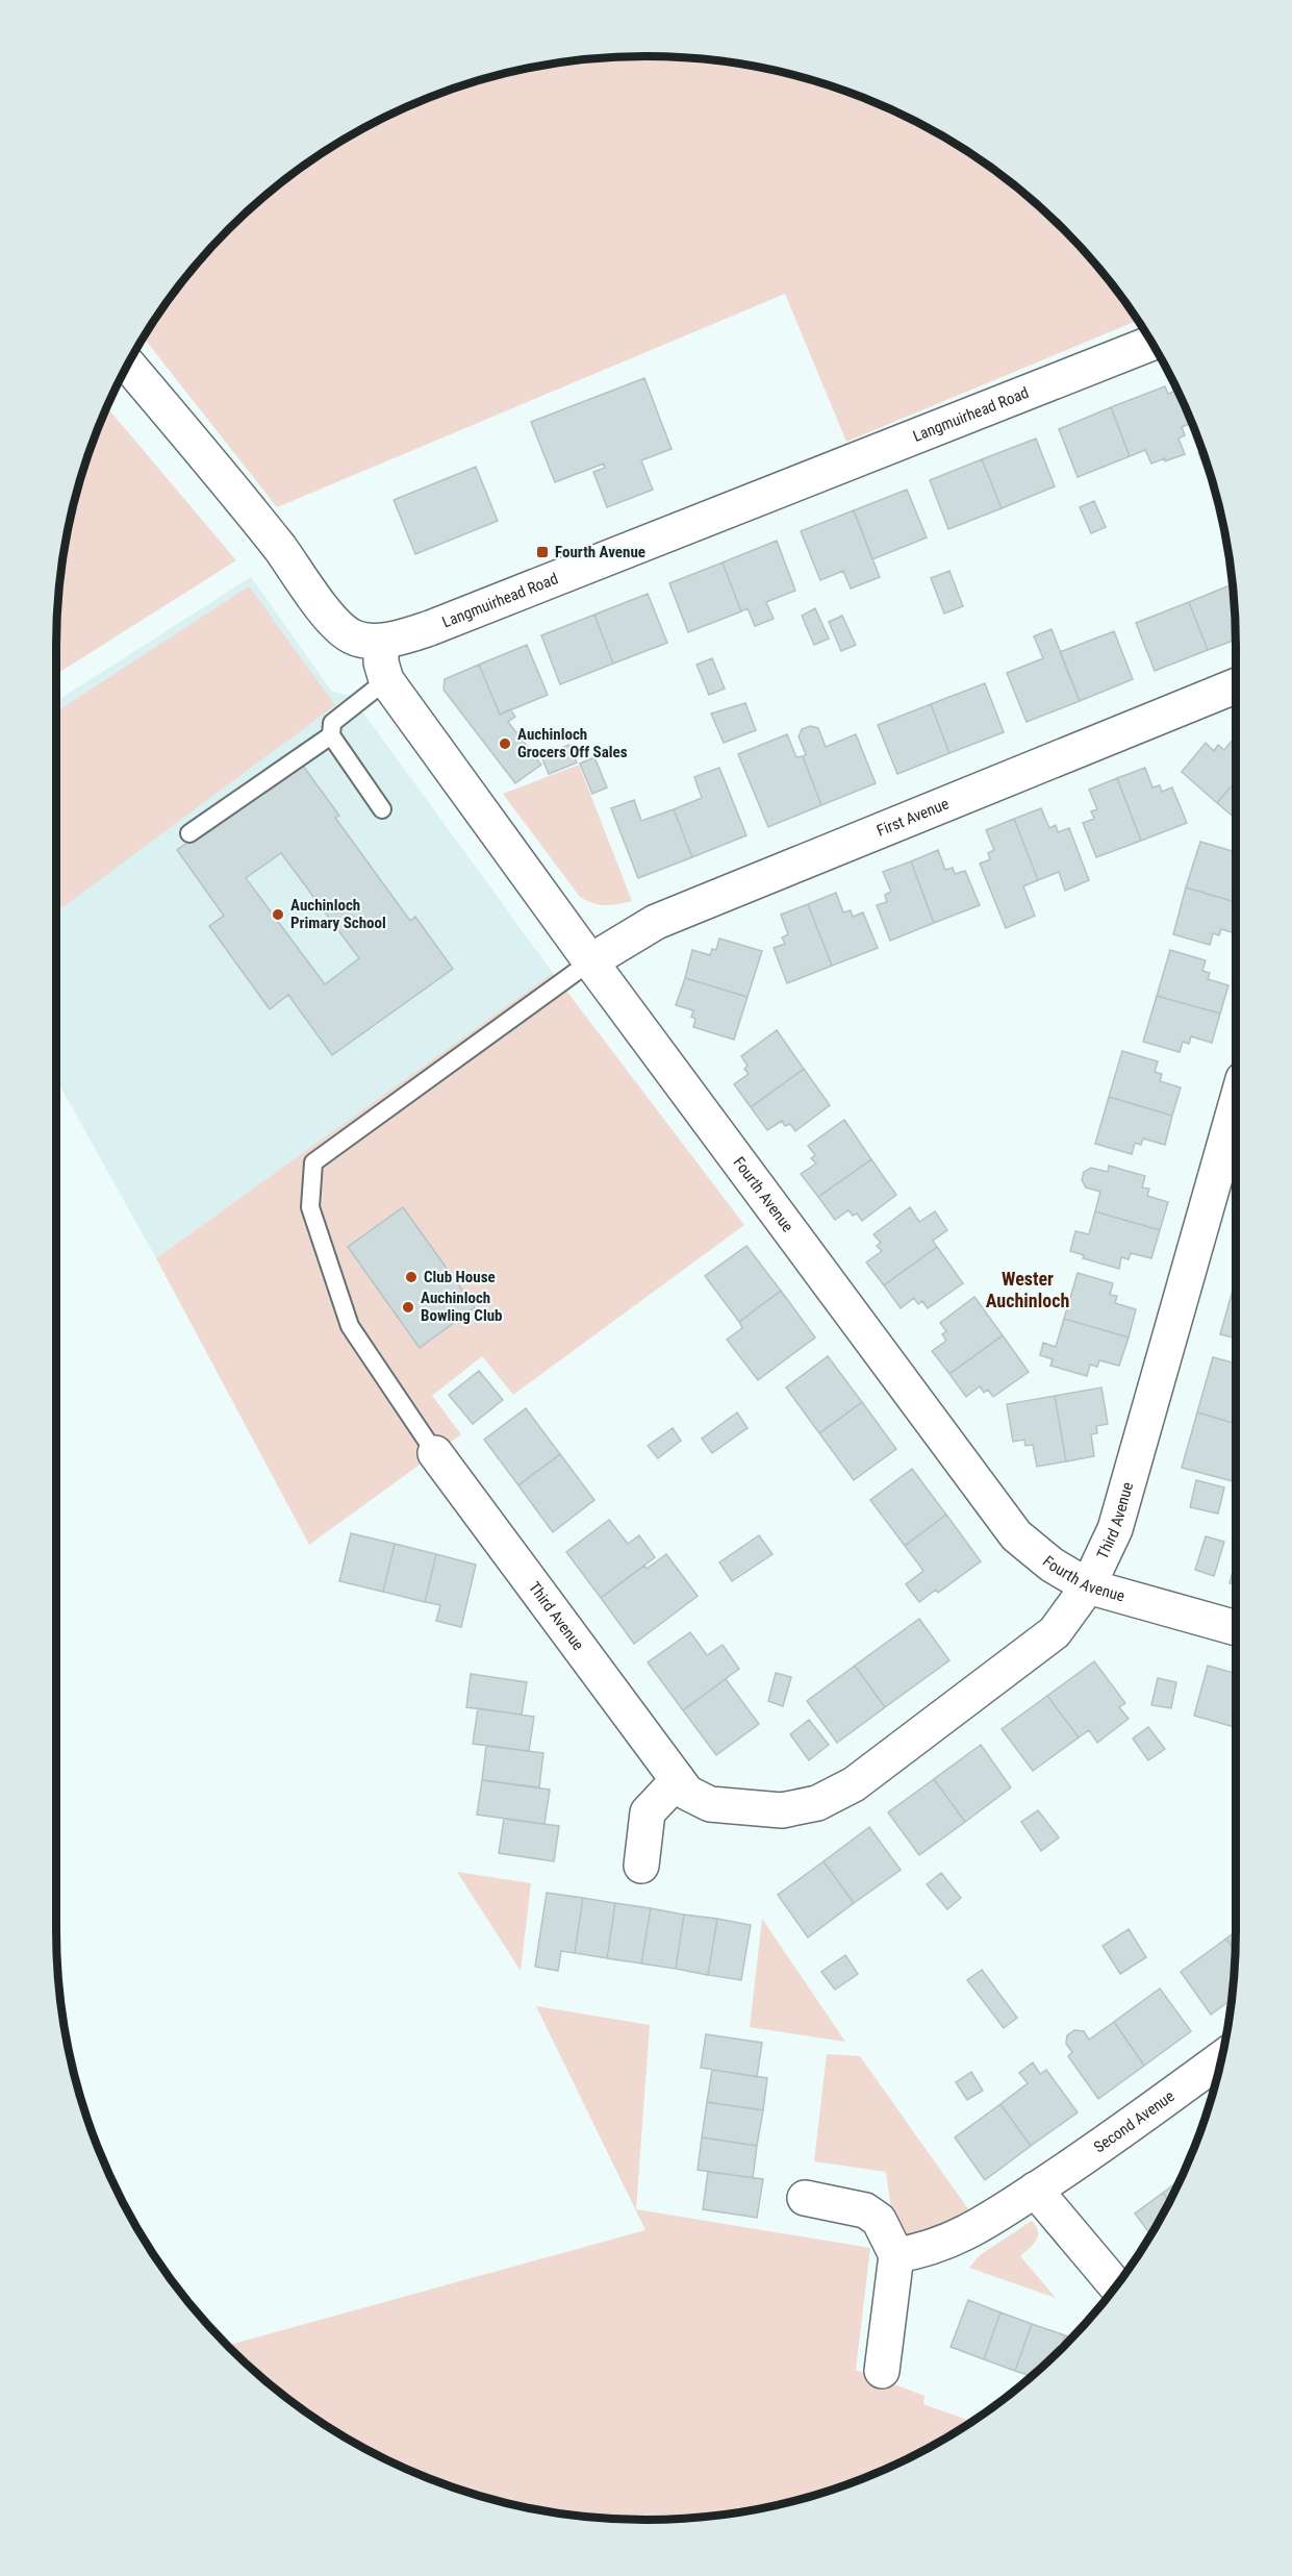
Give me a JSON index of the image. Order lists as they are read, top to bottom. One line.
{"streets":{"street":["Langmuirhead Road","First Avenue","Fourth Avenue","Third Avenue","Second Avenue"]},"crossings":[["Langmuirhead Road","Fourth Avenue"],["First Avenue","Fourth Avenue"],["Fourth Avenue","Third Avenue"]],"districts":["Wester Auchinloch"],"places":{"transit":["Fourth Avenue"],"other":["Auchinloch Grocers Off Sales","Auchinloch Primary School","Club House","Auchinloch Bowling Club"]}}
